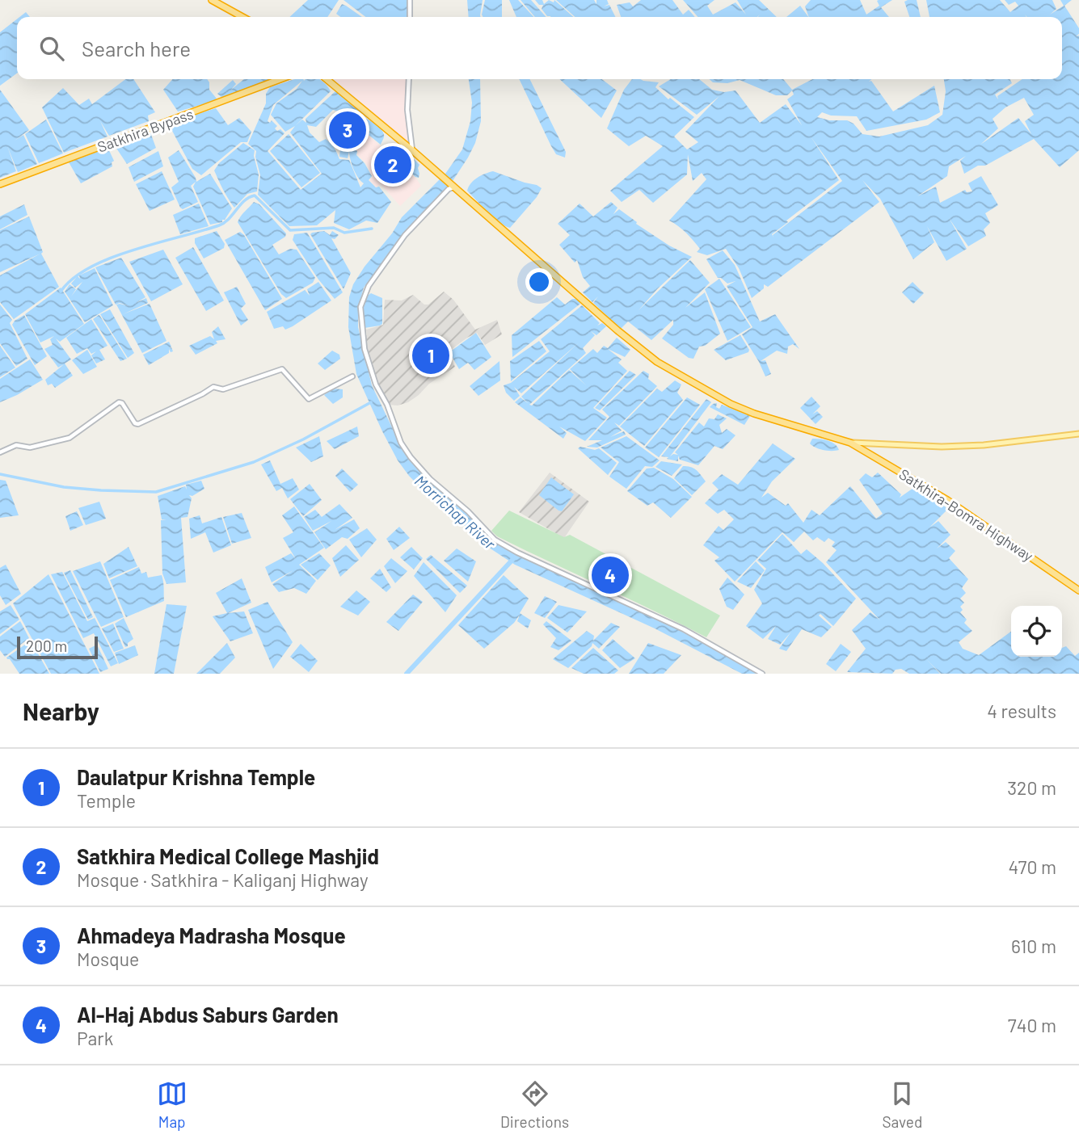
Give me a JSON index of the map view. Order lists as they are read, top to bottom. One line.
{"streets":{"highway":["Satkhira Bypass","Satkhira-Bomra Highway"]},"water":["Morrichap River"],"scale_bar":"200 m","page":{"search":"Search here","pins":["3","2","1","4"],"scale":"200 m","heading":["Nearby","4 results"],"list":[{"mark":"1","name":"Daulatpur Krishna Temple","note":"Temple","value":"320 m"},{"mark":"2","name":"Satkhira Medical College Mashjid","note":"Mosque · Satkhira - Kaliganj Highway","value":"470 m"},{"mark":"3","name":"Ahmadeya Madrasha Mosque","note":"Mosque","value":"610 m"},{"mark":"4","name":"Al-Haj Abdus Saburs Garden","note":"Park","value":"740 m"}],"nav":["Map","Directions","Saved"]}}
